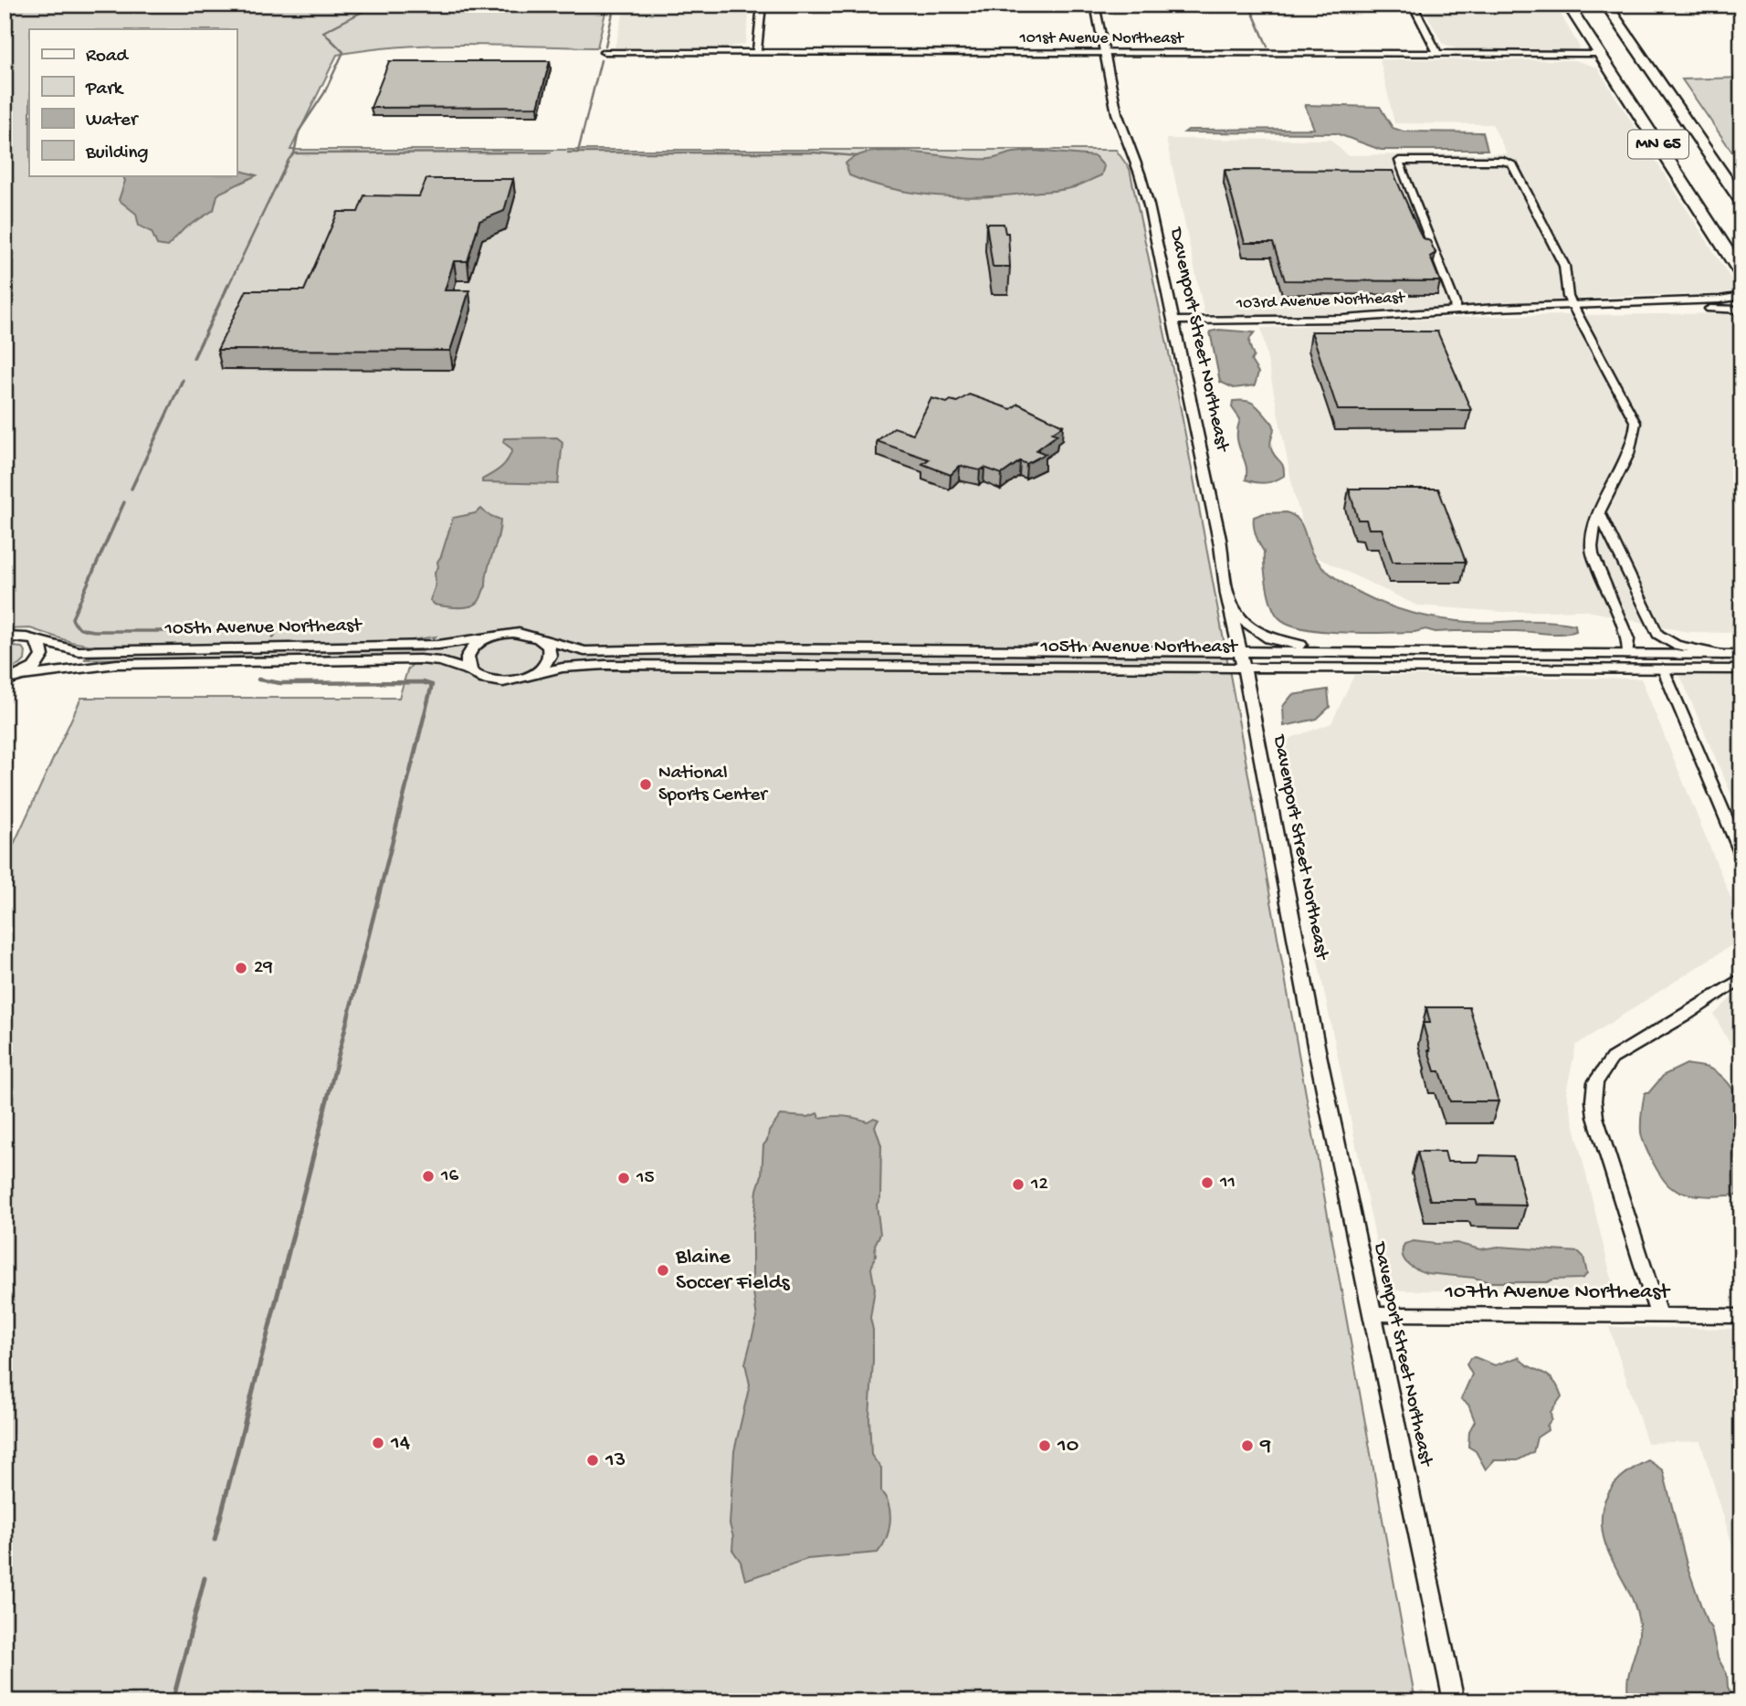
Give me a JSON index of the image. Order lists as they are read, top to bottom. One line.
{"streets":{"highway":["MN 65"],"street":["101st Avenue Northeast","103rd Avenue Northeast","Davenport Street Northeast","105th Avenue Northeast","107th Avenue Northeast"]},"crossings":[["101st Avenue Northeast","MN 65"],["101st Avenue Northeast","Davenport Street Northeast"],["103rd Avenue Northeast","Davenport Street Northeast"],["Davenport Street Northeast","105th Avenue Northeast"],["Davenport Street Northeast","107th Avenue Northeast"]],"places":["National Sports Center","29","16","15","11","12","Blaine Soccer Fields","14","10","9","13"],"legend":["Road","Park","Water","Building"]}
